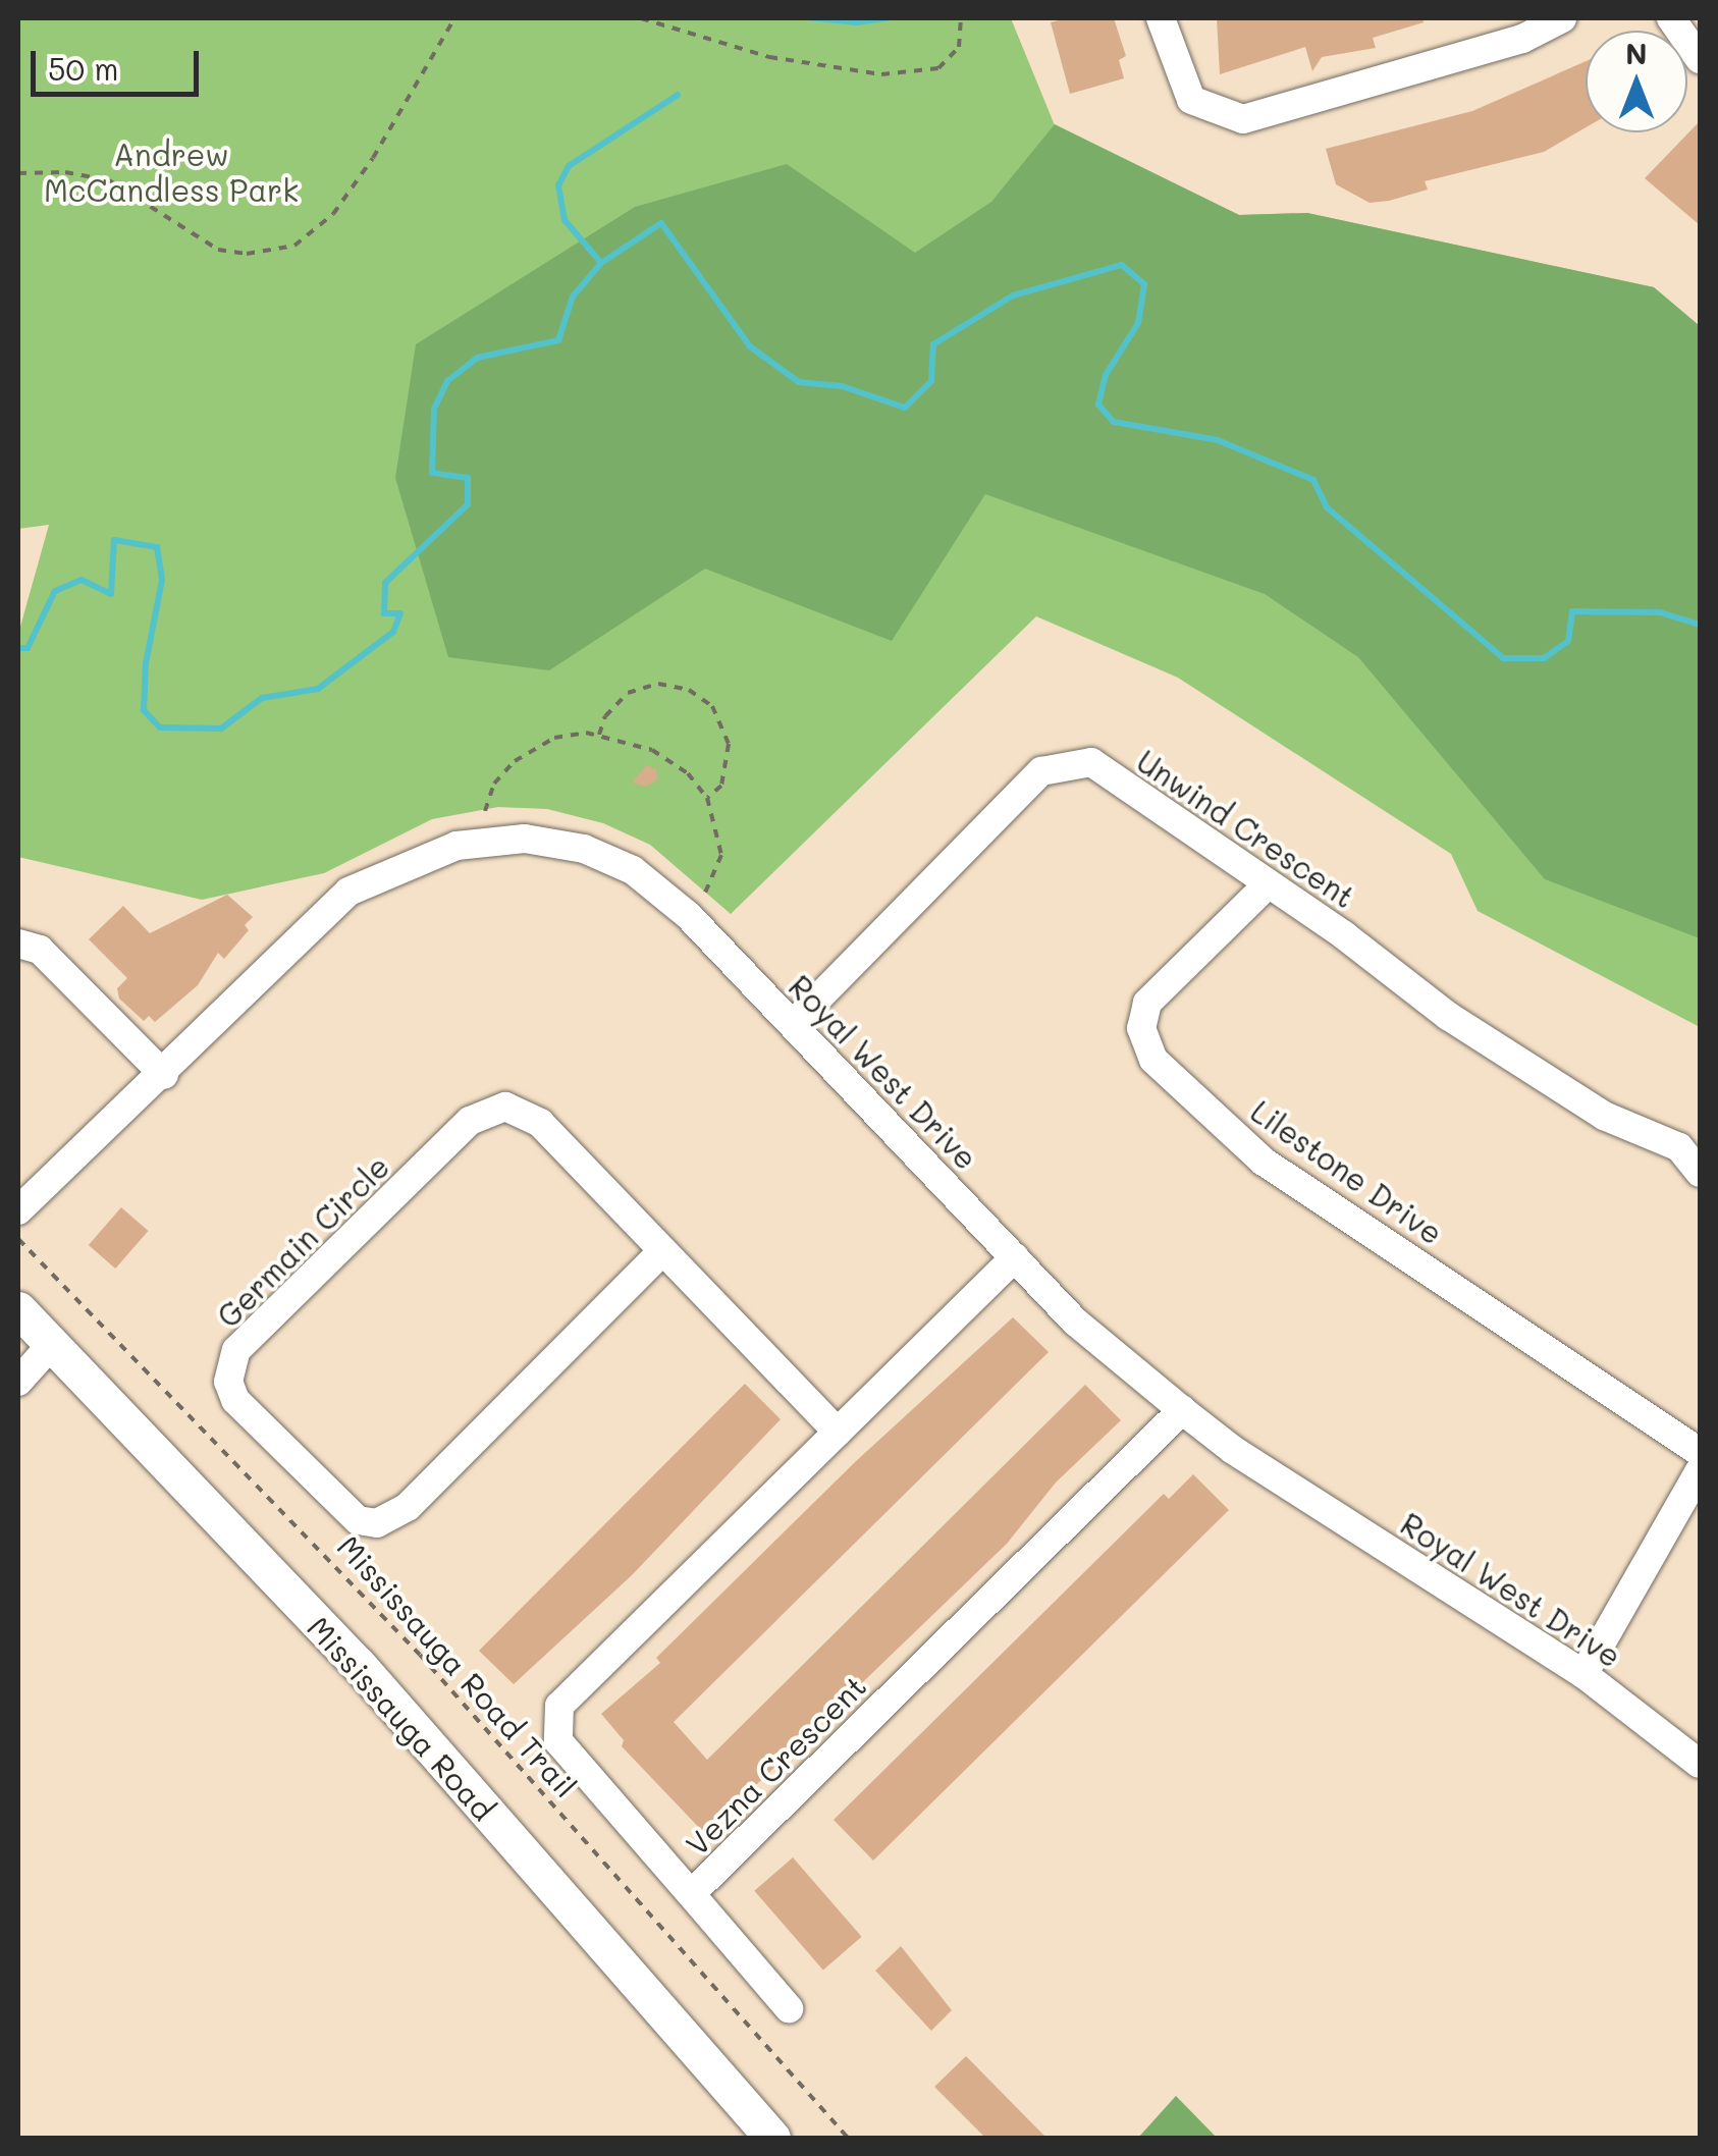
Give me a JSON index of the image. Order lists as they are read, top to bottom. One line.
{"streets":{"main road":["Mississauga Road"],"street":["Unwind Crescent","Royal West Drive","Lilestone Drive","Germain Circle","Vezna Crescent"],"path":["Mississauga Road Trail"]},"crossings":[["Unwind Crescent","Royal West Drive"],["Unwind Crescent","Lilestone Drive"],["Royal West Drive","Vezna Crescent"],["Germain Circle","Vezna Crescent"]],"parks":["Andrew McCandless Park"],"scale_bar":"50 m","north":"top"}
